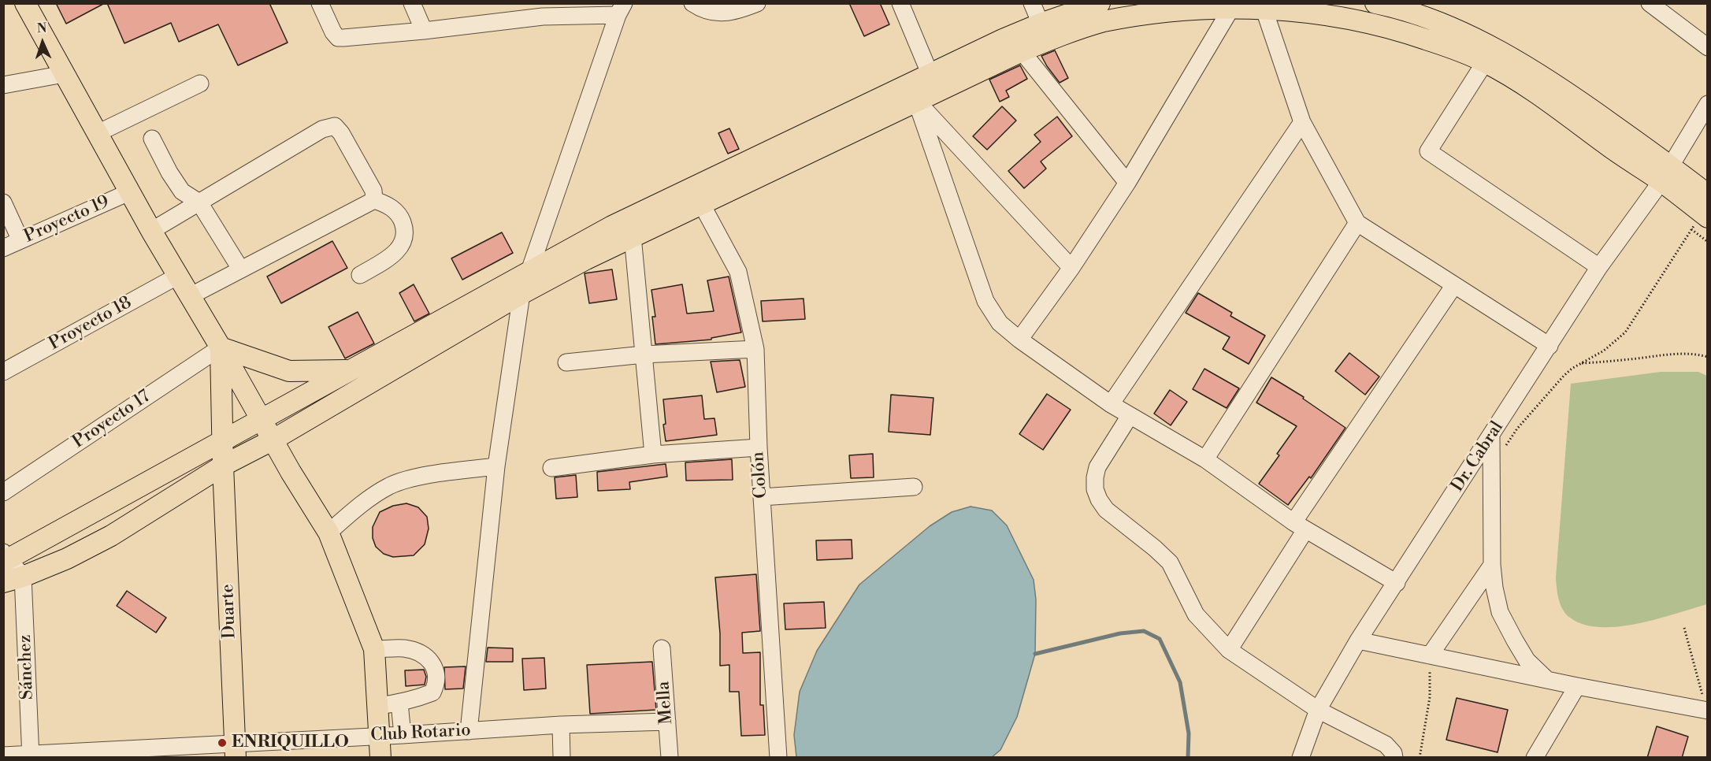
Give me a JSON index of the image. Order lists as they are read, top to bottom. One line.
{"streets":{"main road":["Duarte"],"street":["Proyecto 19","Proyecto 18","Proyecto 17","Dr. Cabral","Colón","Sánchez","Mella","Club Rotario"]},"crossings":[["Proyecto 17","Duarte"],["Duarte","Club Rotario"],["Sánchez","Club Rotario"],["Mella","Club Rotario"]],"places":["ENRIQUILLO"],"north":"top"}
